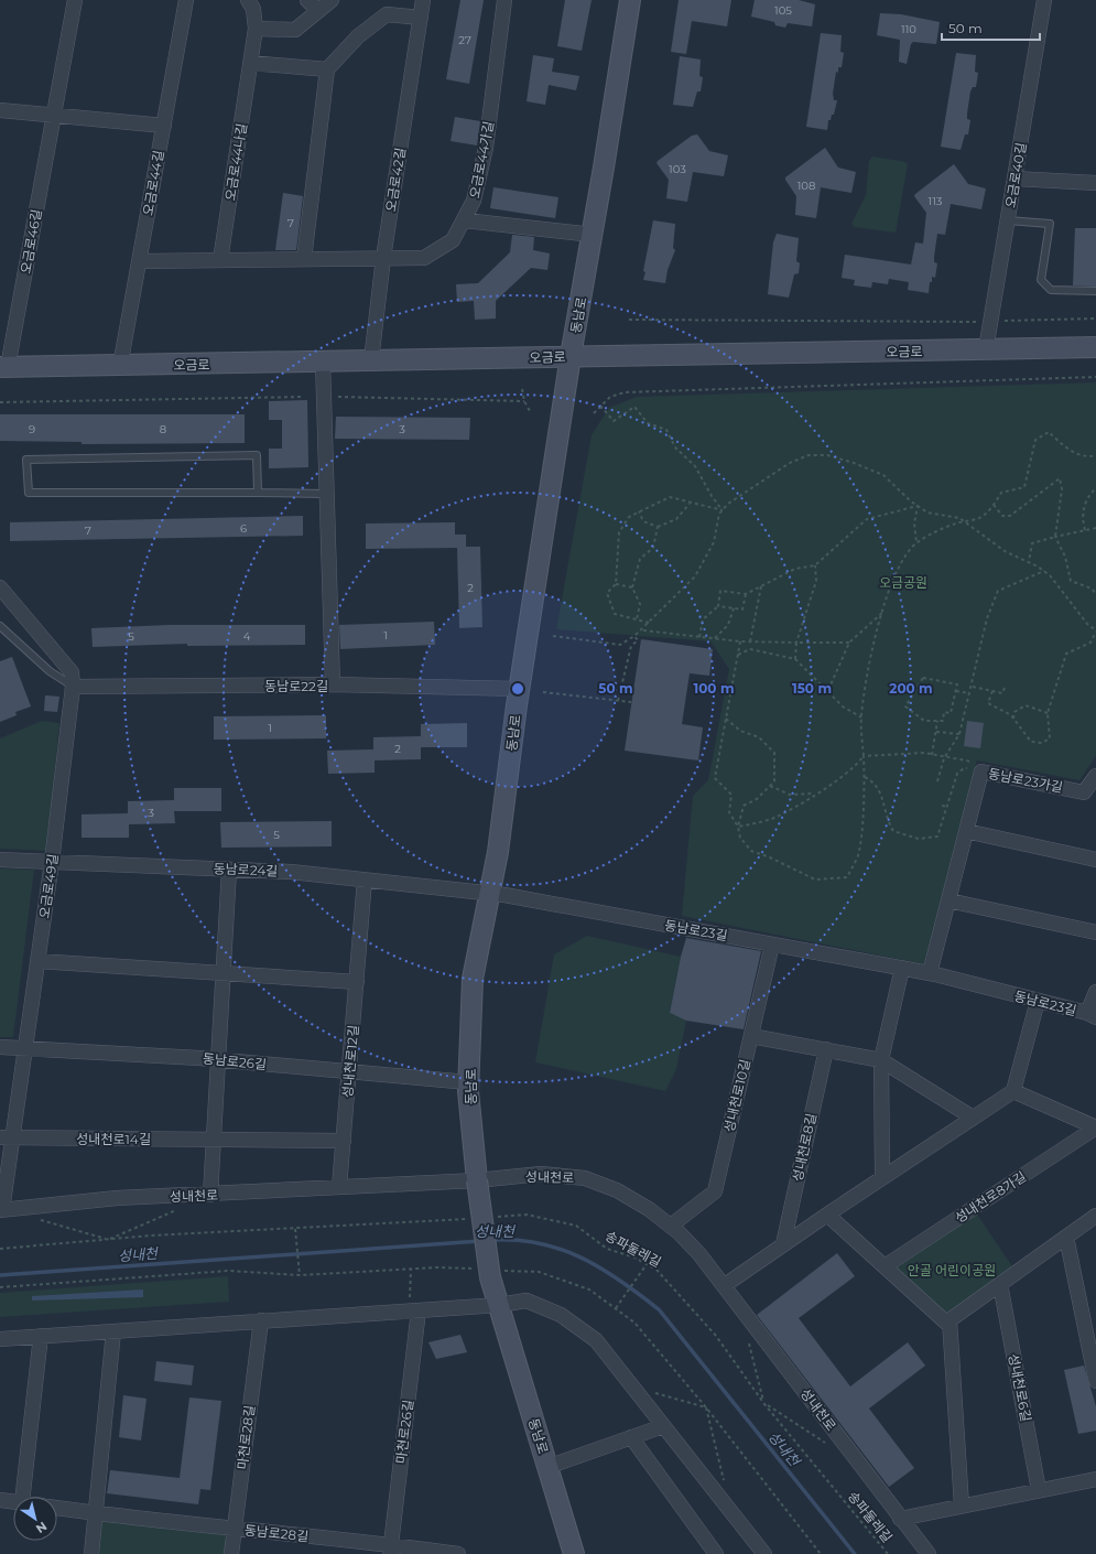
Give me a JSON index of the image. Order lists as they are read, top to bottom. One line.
{"streets":{"main road":["동남로","오금로"],"street":["오금로44가길","오금로44나길","오금로40길","오금로42길","오금로44길","오금로46길","동남로22길","동남로23가길","동남로24길","오금로49길","동남로23길","동남로26길","성내천로12길","성내천로10길","성내천로14길","성내천로8길","성내천로","성내천로8가길","성내천로6길","마천로26길","마천로28길","동남로28길"],"path":["송파둘레길"]},"crossings":[["오금로44가길","오금로44나길"],["오금로44가길","오금로42길"],["오금로44가길","오금로44길"],["오금로40길","오금로"],["오금로42길","오금로"],["오금로44길","오금로"],["오금로46길","오금로"],["동남로","오금로"],["동남로","동남로22길"],["동남로","동남로24길"],["동남로","동남로23길"],["동남로","동남로26길"],["동남로","성내천로"],["동남로22길","오금로49길"],["동남로23가길","동남로23길"],["동남로24길","오금로49길"],["동남로24길","동남로23길"],["동남로24길","성내천로12길"],["오금로49길","동남로26길"],["오금로49길","성내천로14길"],["오금로49길","성내천로"],["동남로23길","성내천로10길"],["동남로26길","성내천로12길"],["성내천로12길","성내천로"],["성내천로10길","성내천로"],["마천로26길","동남로28길"],["마천로28길","동남로28길"]],"water":["성내천"],"parks":["오금공원","안골 어린이공원"],"house_numbers":["105","110","27","103","108","113","7","9","8","3","6","7","2","1","5","4","1","2","3","5"],"scale_bar":"50 m","north":"bottom right","rings":["50 m","100 m","150 m","200 m"]}
